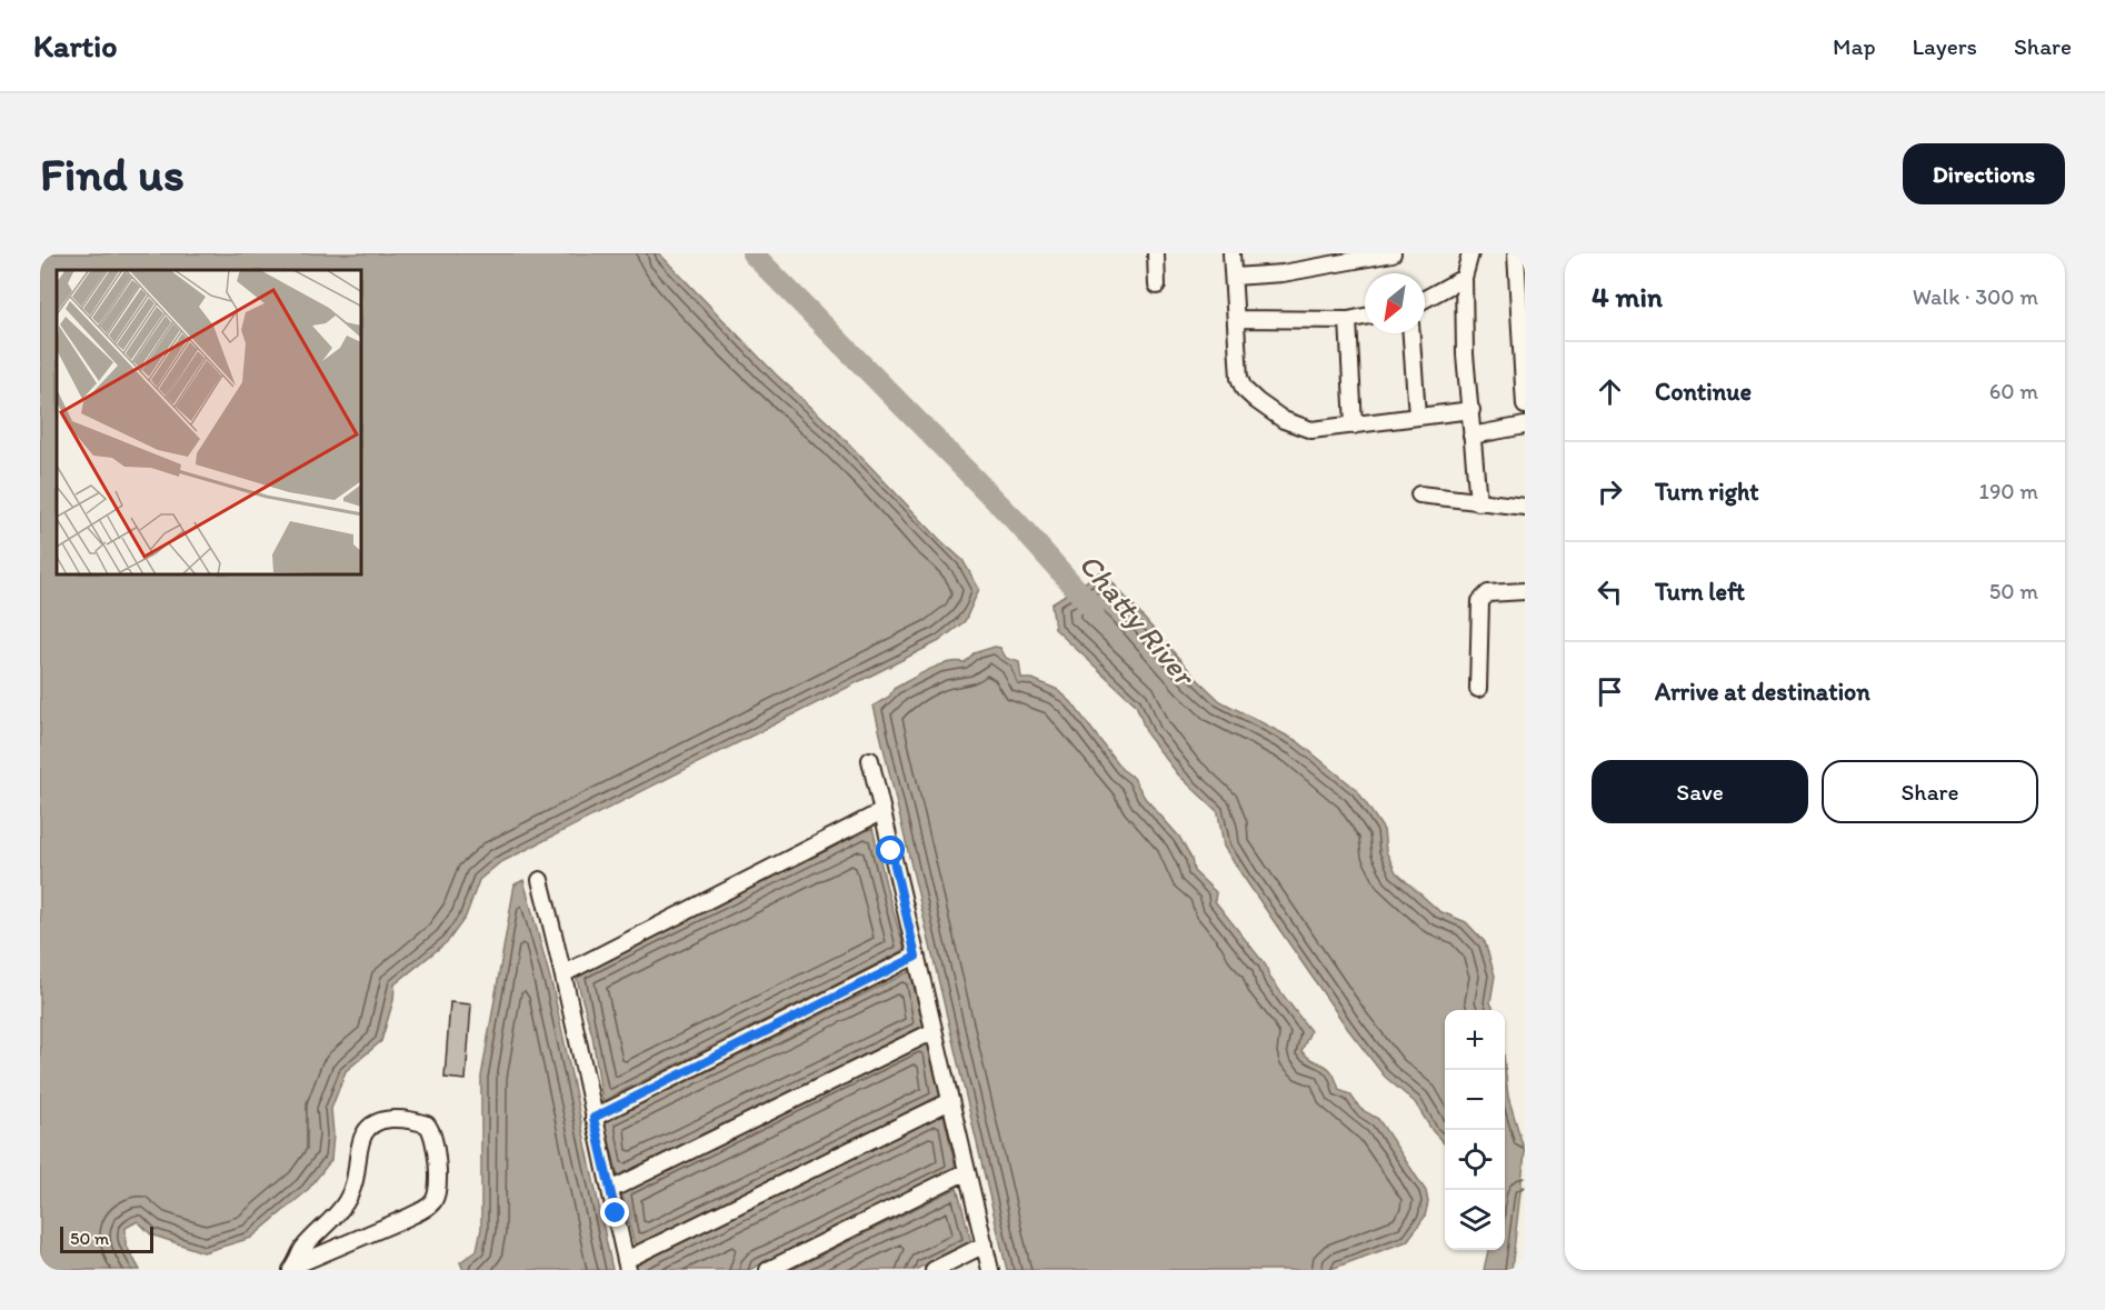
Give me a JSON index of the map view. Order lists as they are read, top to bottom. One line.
{"water":["Chatty River"],"scale_bar":"50 m","north":"bottom left","page":{"header":"Kartio","nav":["Map","Layers","Share"],"buttons":["Directions",["Save","Share"]],"title":"Find us","heading":["4 min","Walk · 300 m"],"list":[["Continue","60 m"],["Turn right","190 m"],["Turn left","50 m"],"Arrive at destination"],"map_buttons":["+","−"],"scale":"50 m"}}
